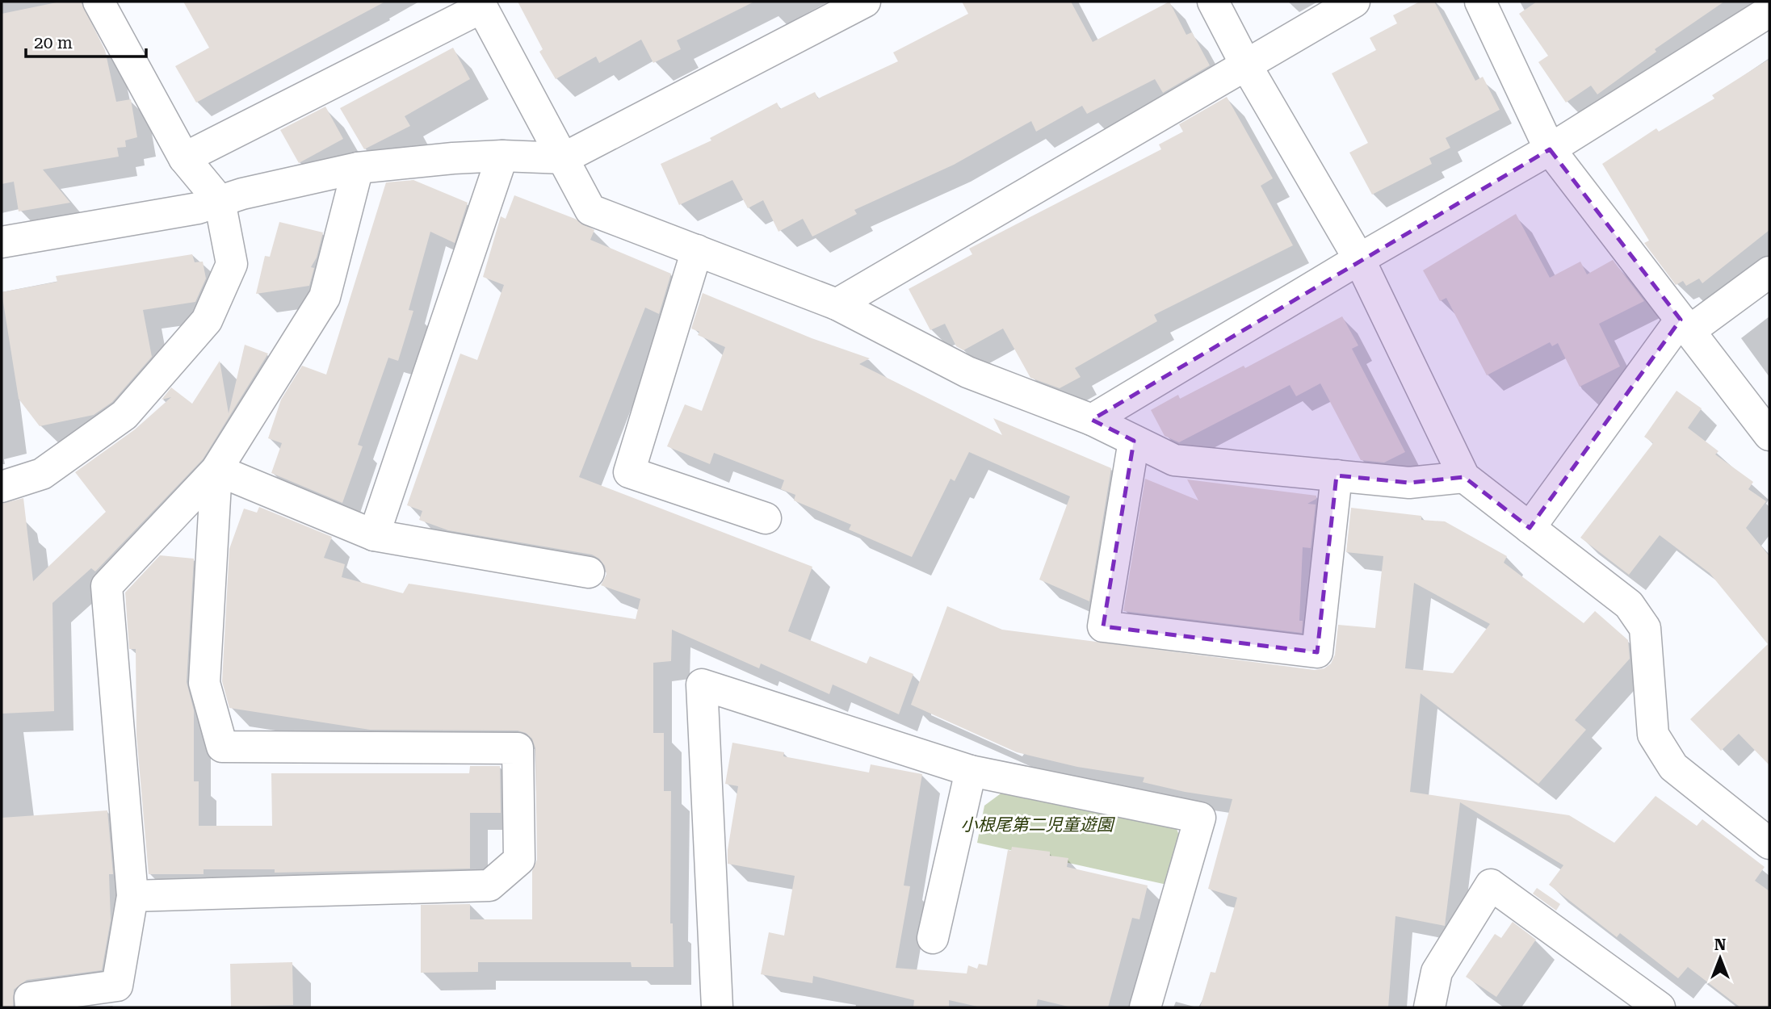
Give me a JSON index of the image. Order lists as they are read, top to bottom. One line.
{"parks":["小根尾第二児童遊園"],"scale_bar":"20 m","north":"top"}
